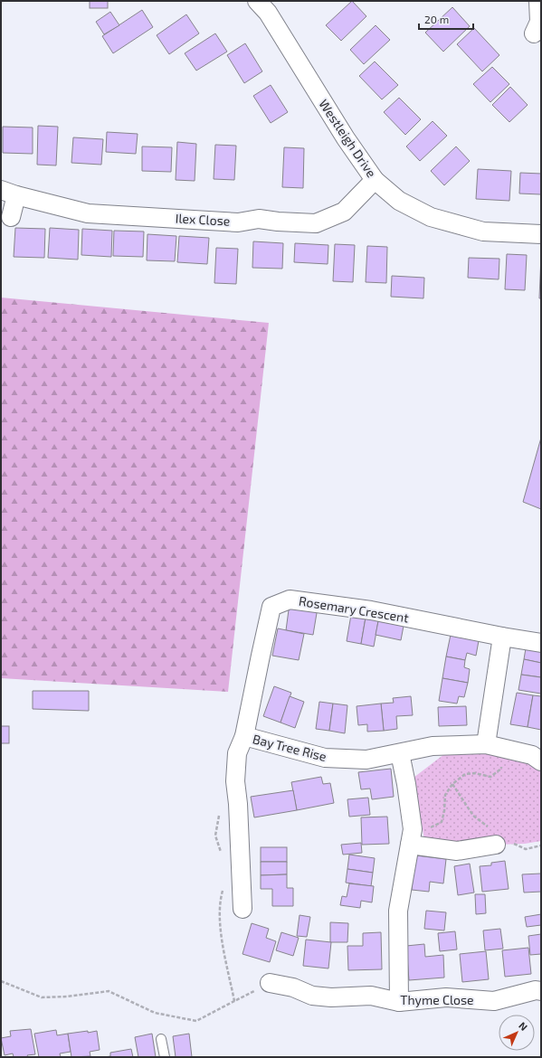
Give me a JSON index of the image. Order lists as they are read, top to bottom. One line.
{"streets":{"street":["Westleigh Drive","Ilex Close","Rosemary Crescent","Bay Tree Rise","Thyme Close"]},"crossings":[["Westleigh Drive","Ilex Close"],["Rosemary Crescent","Bay Tree Rise"]],"scale_bar":"20 m","north":"top right"}
